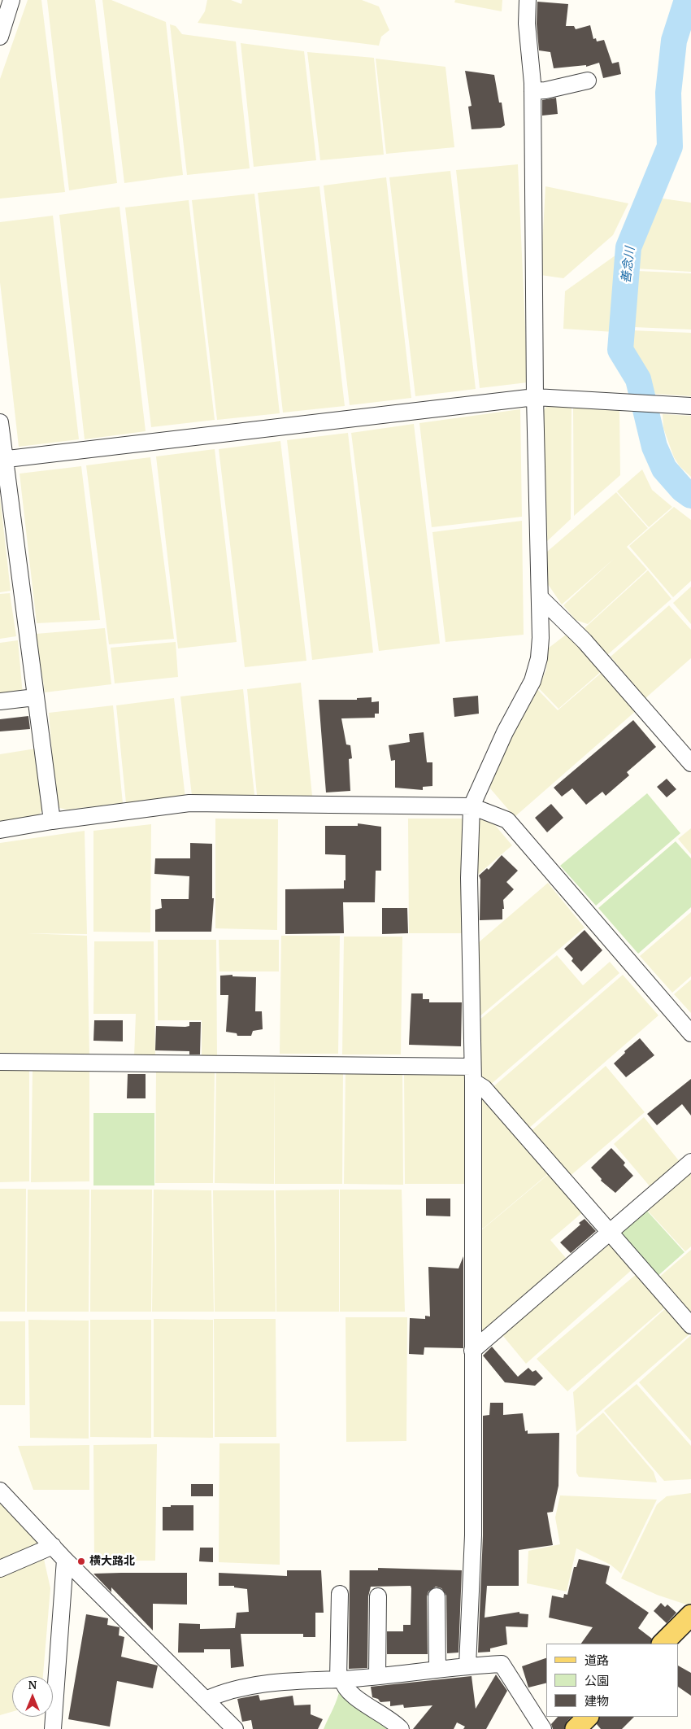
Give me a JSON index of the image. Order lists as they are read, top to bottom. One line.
{"water":["善念川"],"places":["横大路北"],"legend":["道路","公園","建物"],"north":"top"}
